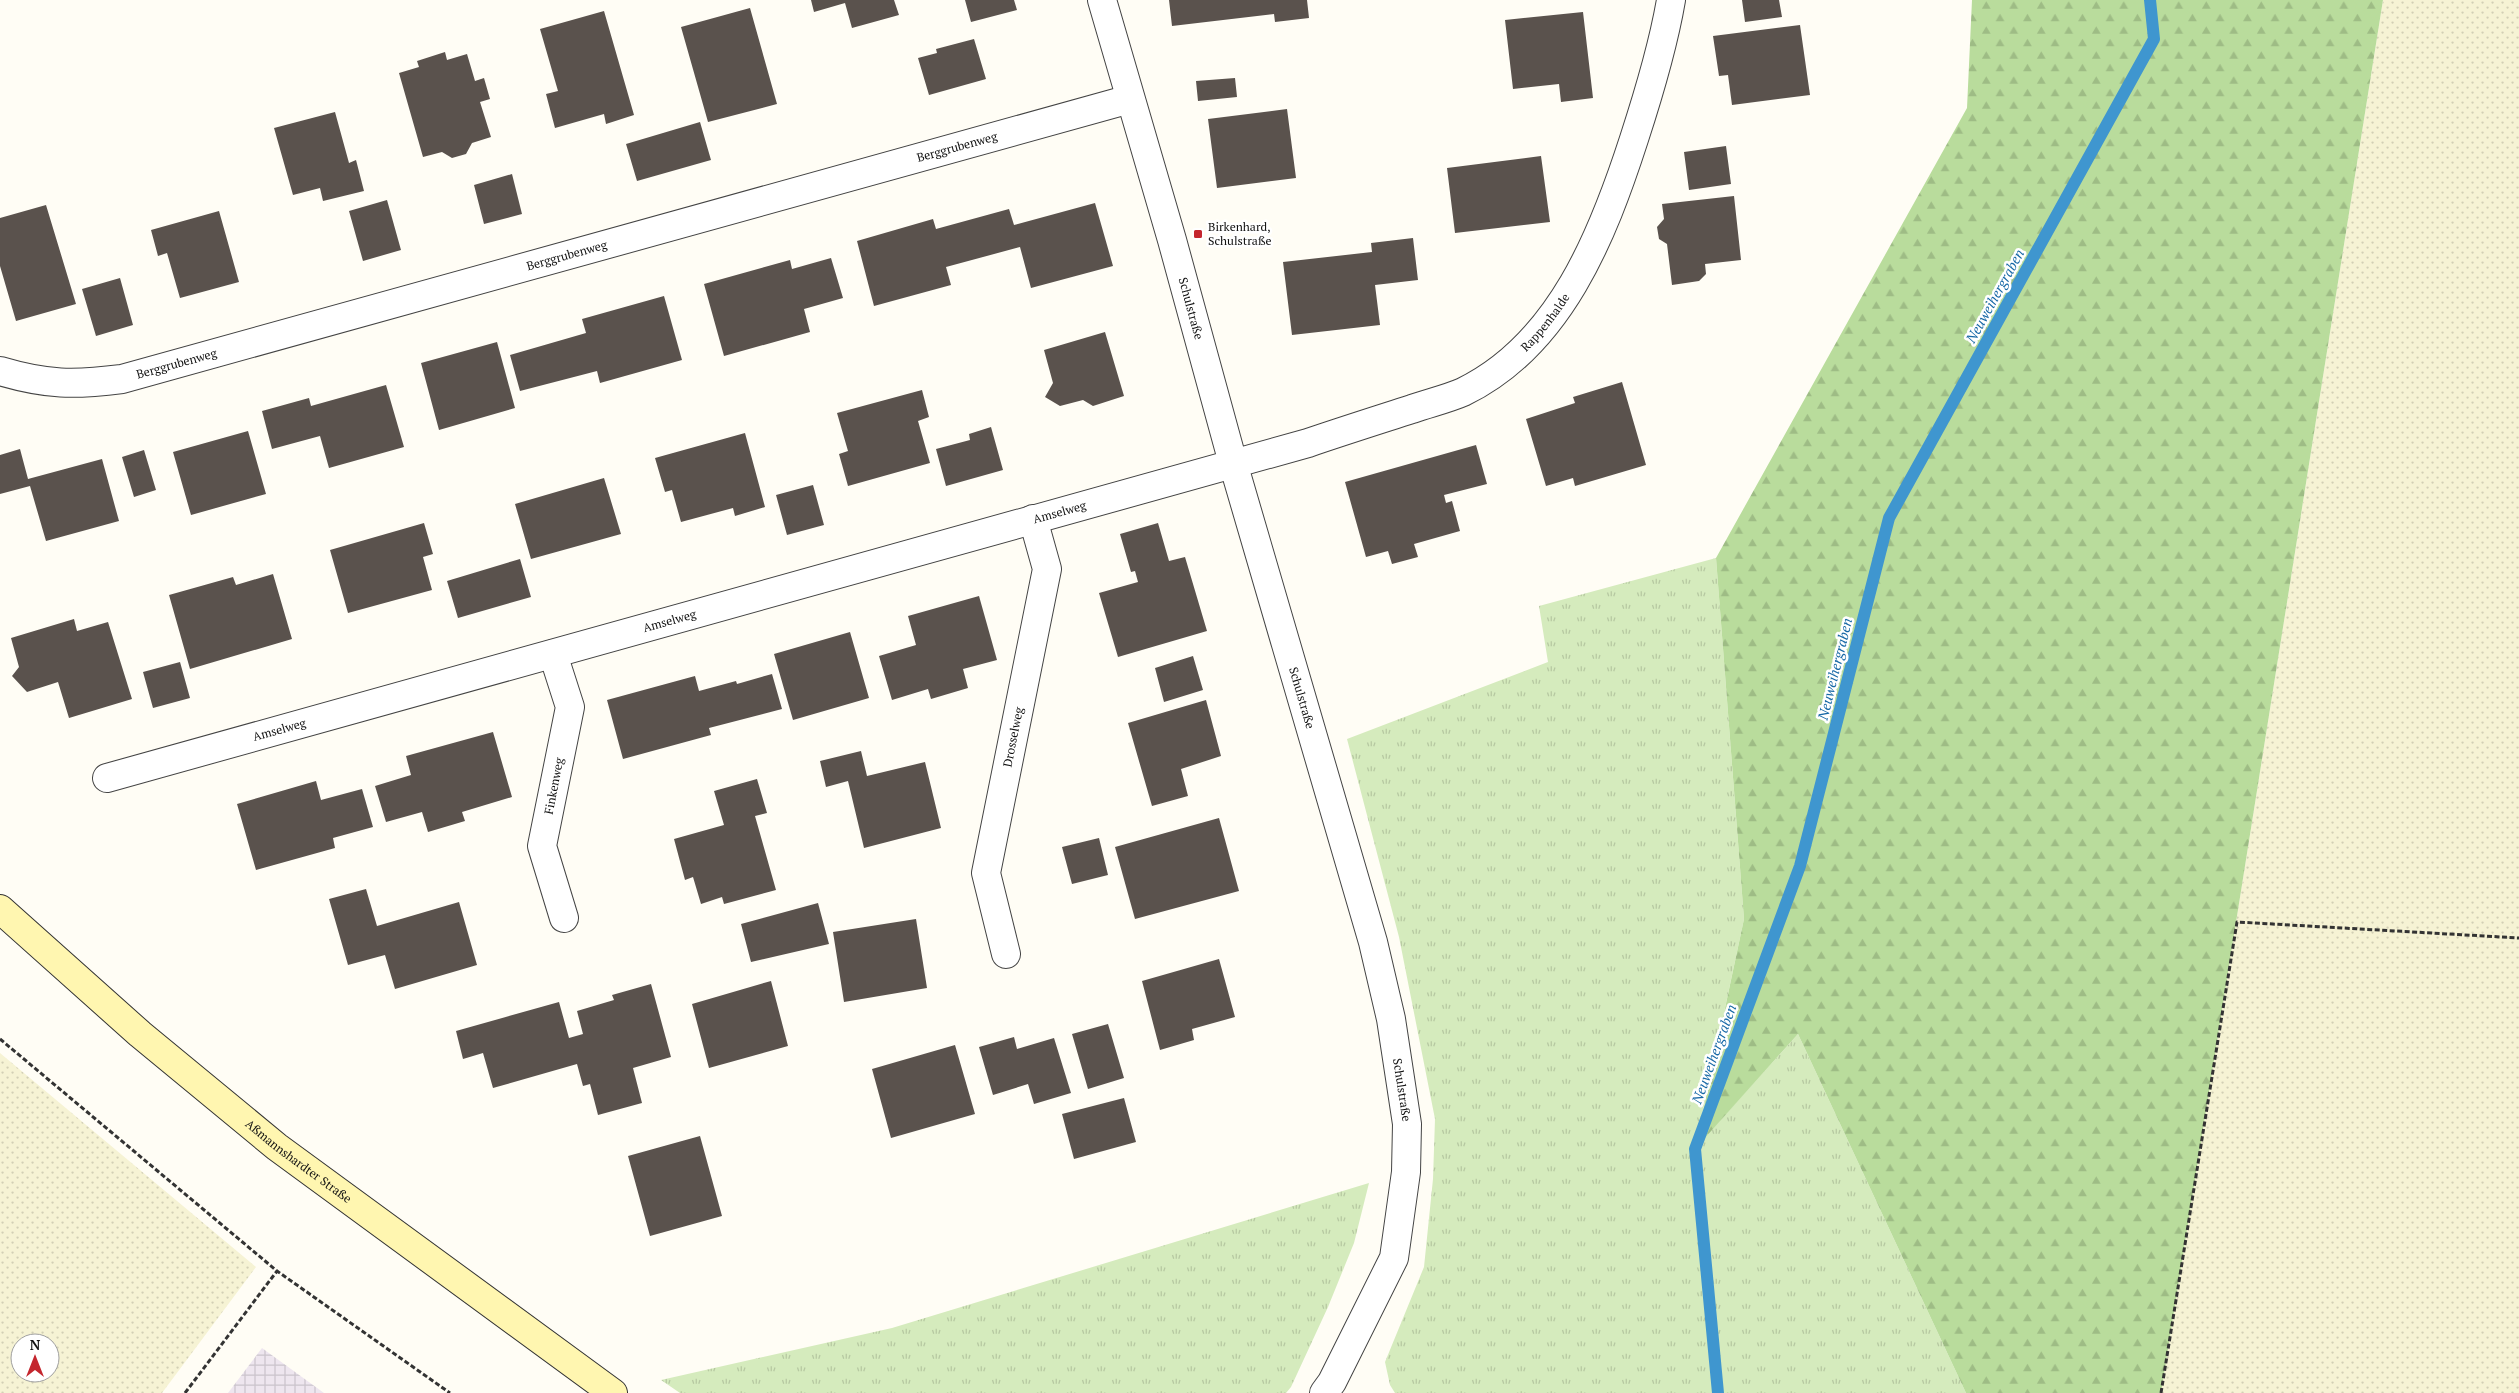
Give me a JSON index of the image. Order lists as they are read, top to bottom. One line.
{"streets":{"main road":["Aßmannshardter Straße"],"street":["Berggrubenweg","Schulstraße","Rappenhalde","Amselweg","Drosselweg","Finkenweg"]},"crossings":[["Berggrubenweg","Schulstraße"],["Schulstraße","Rappenhalde"],["Schulstraße","Amselweg"],["Rappenhalde","Amselweg"],["Amselweg","Drosselweg"],["Amselweg","Finkenweg"]],"water":["Neuweihergraben"],"places":{"transit":["Birkenhard, Schulstraße"]},"north":"top"}
